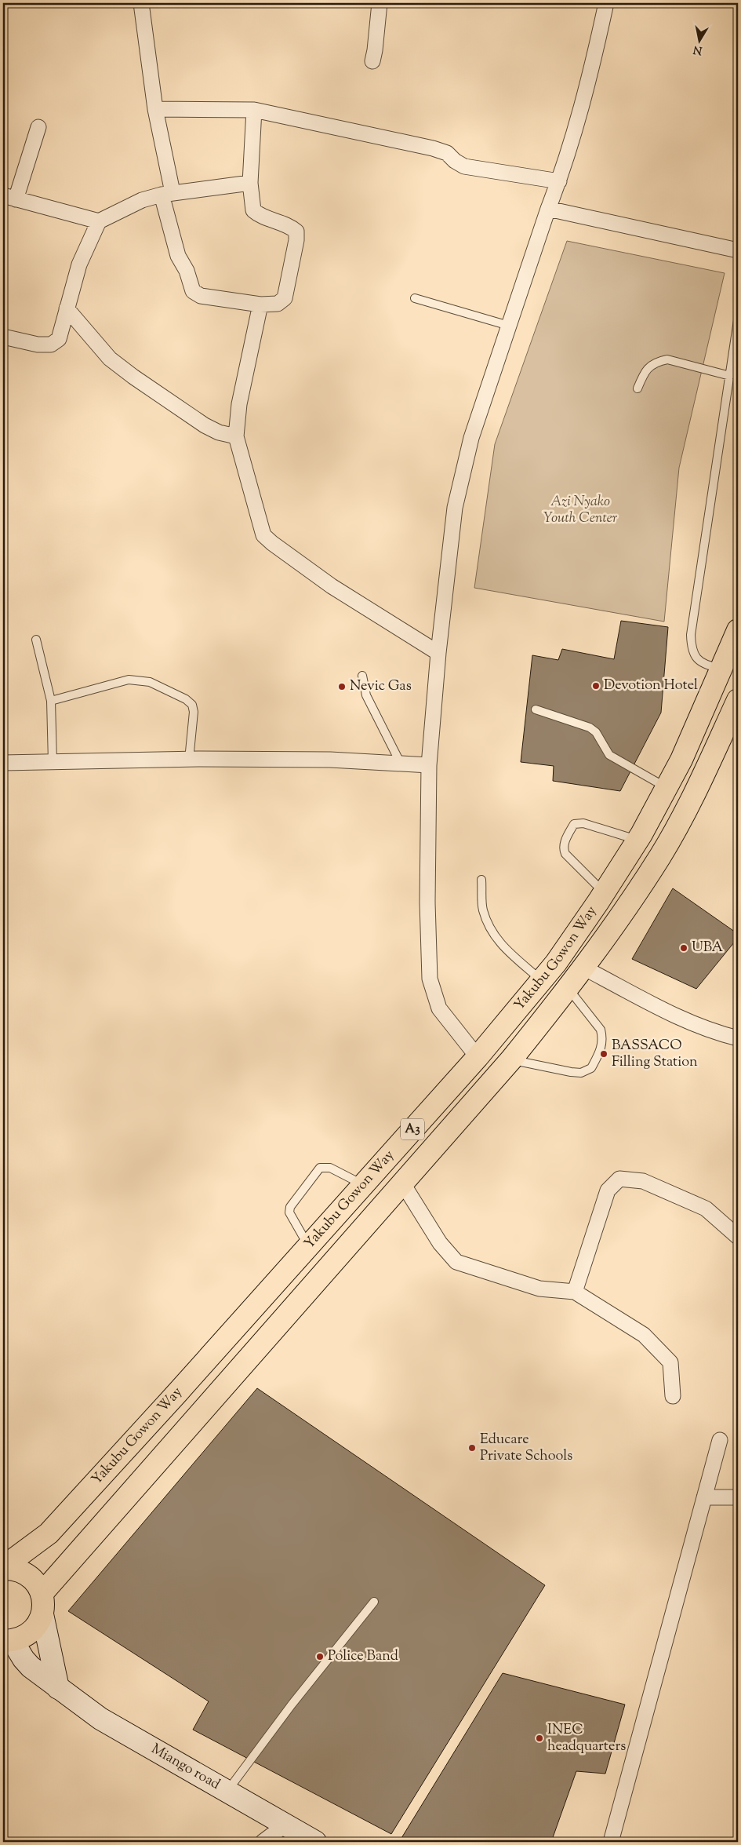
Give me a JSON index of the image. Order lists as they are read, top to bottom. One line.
{"streets":{"highway":["Yakubu Gowon Way","A3"],"main road":["Miango road"]},"crossings":[["Yakubu Gowon Way","Miango road"]],"parks":["Azi Nyako Youth Center"],"places":["Devotion Hotel","Nevic Gas","UBA","BASSACO Filling Station","Educare Private Schools","Police Band","INEC headquarters"],"north":"bottom"}
